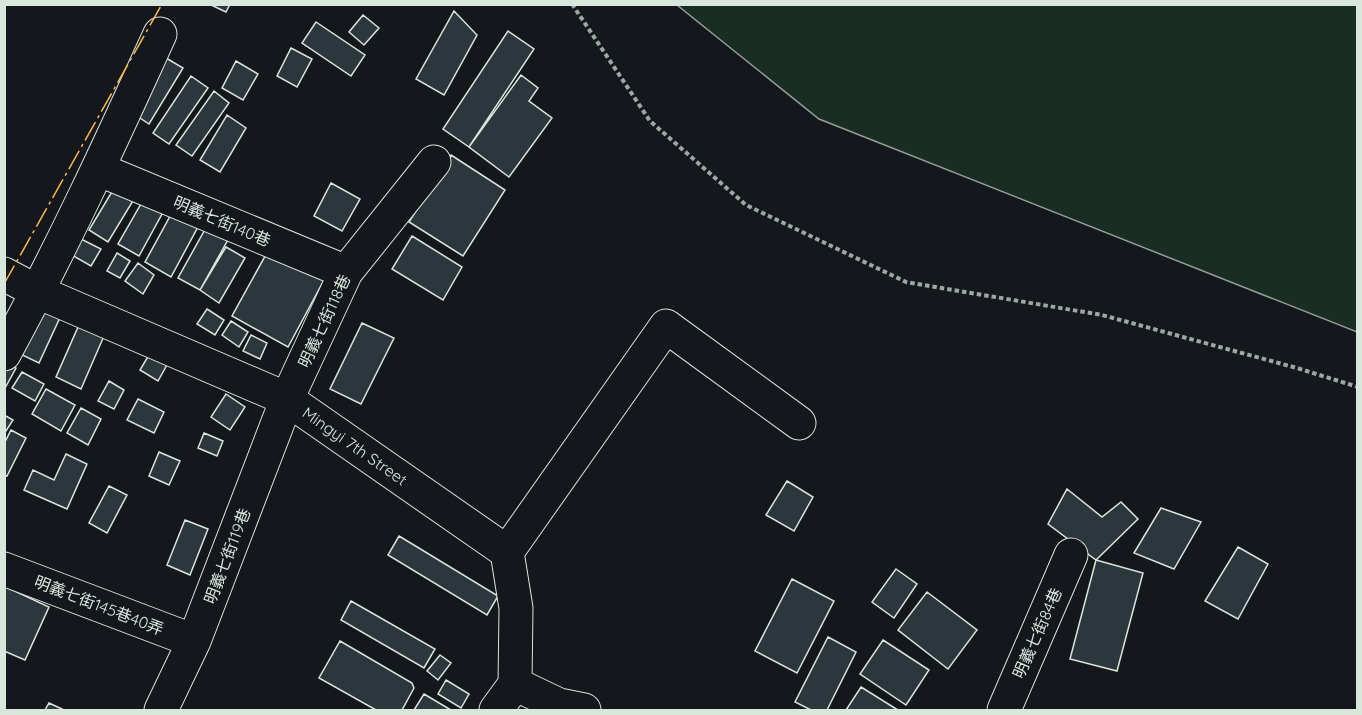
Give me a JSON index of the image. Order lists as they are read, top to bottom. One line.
{"streets":{"street":["明義七街140巷","明義七街118巷","Mingyi 7th Street","明義七街119巷","明義七街145巷40弄","明義七街84巷"]},"crossings":[["明義七街140巷","明義七街118巷"],["明義七街118巷","Mingyi 7th Street"],["明義七街118巷","明義七街119巷"],["Mingyi 7th Street","明義七街119巷"],["明義七街119巷","明義七街145巷40弄"]]}
